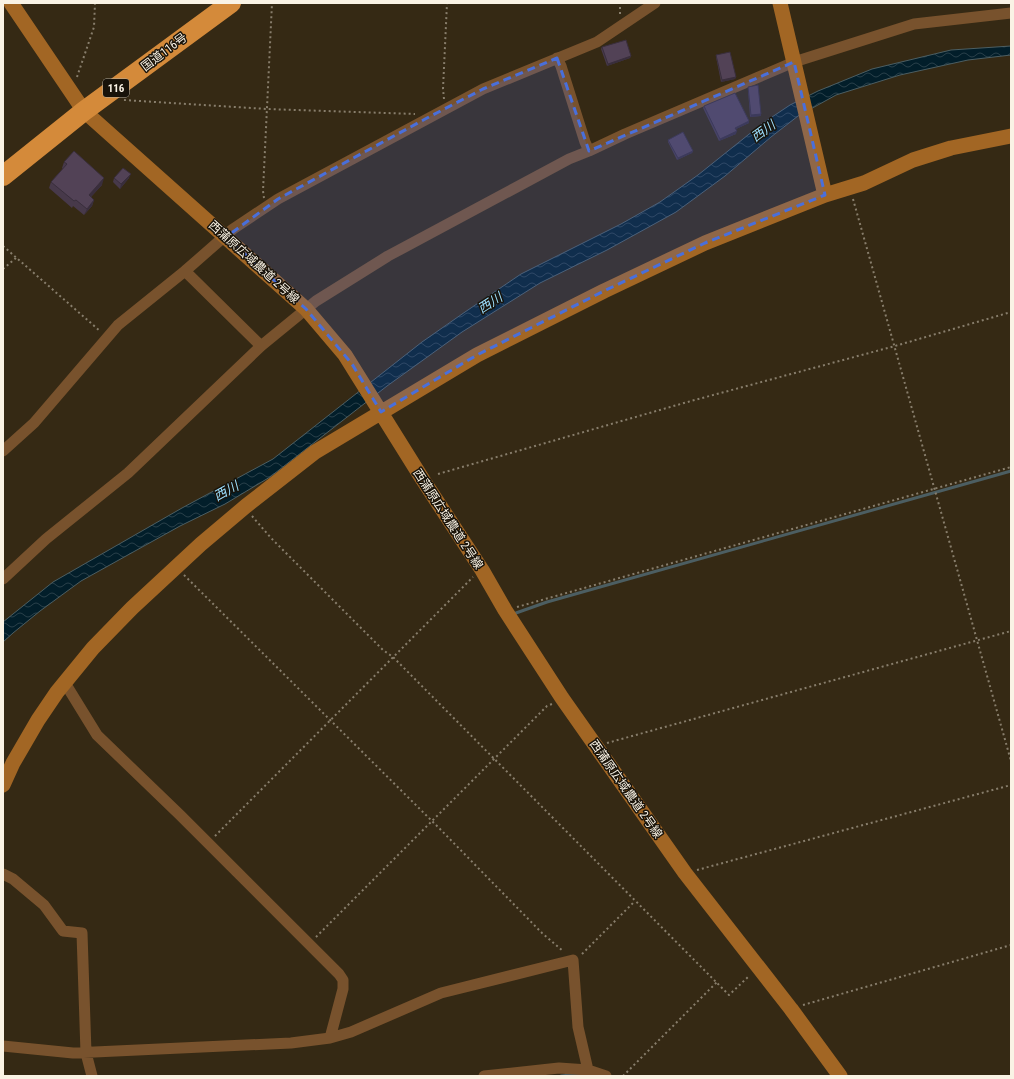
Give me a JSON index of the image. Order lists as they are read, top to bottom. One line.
{"streets":{"highway":["国道116号","116"],"street":["西蒲原広域農道 2号線"]},"crossings":[["国道116号","西蒲原広域農道 2号線"]],"water":["西川"]}
